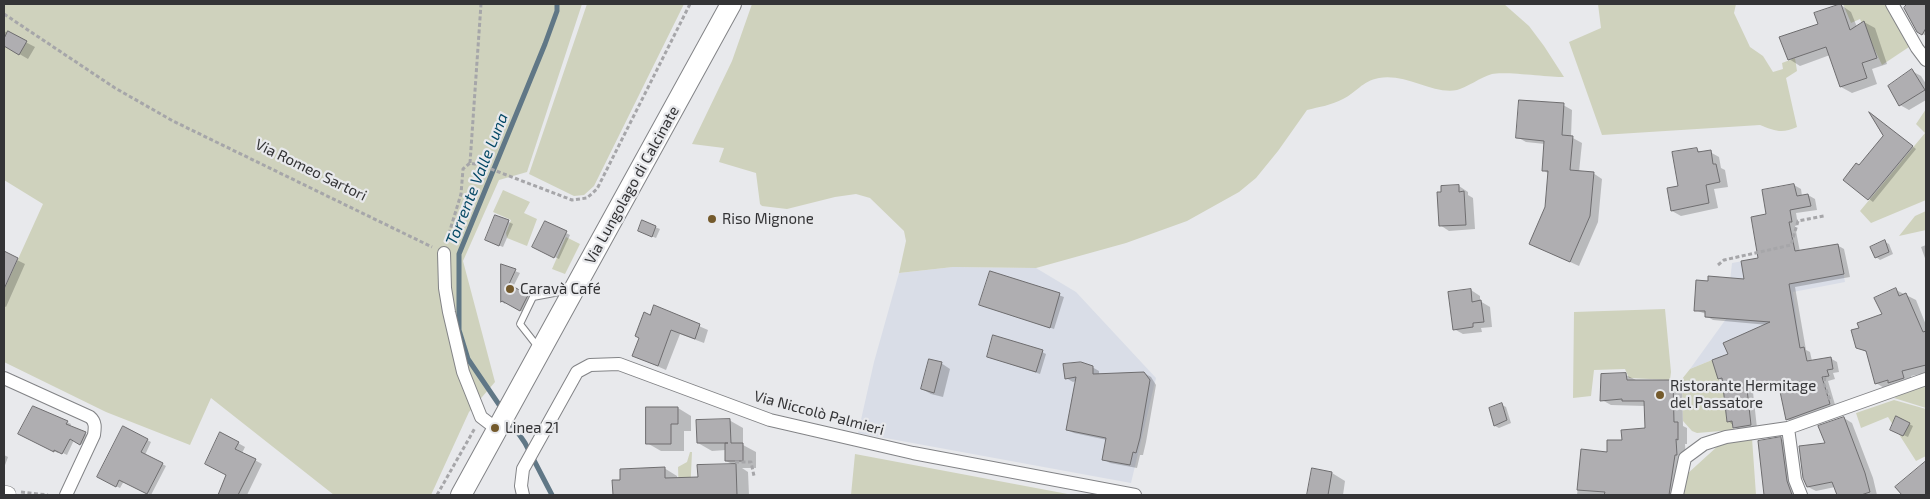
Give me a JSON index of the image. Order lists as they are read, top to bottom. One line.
{"streets":{"main road":["Via Lungolago di Calcinate"],"street":["Via Niccolò Palmieri"],"path":["Via Romeo Sartori"]},"water":["Torrente Valle Luna"],"places":["Riso Mignone","Caravà Café","Ristorante Hermitage del Passatore","Linea 21"]}
